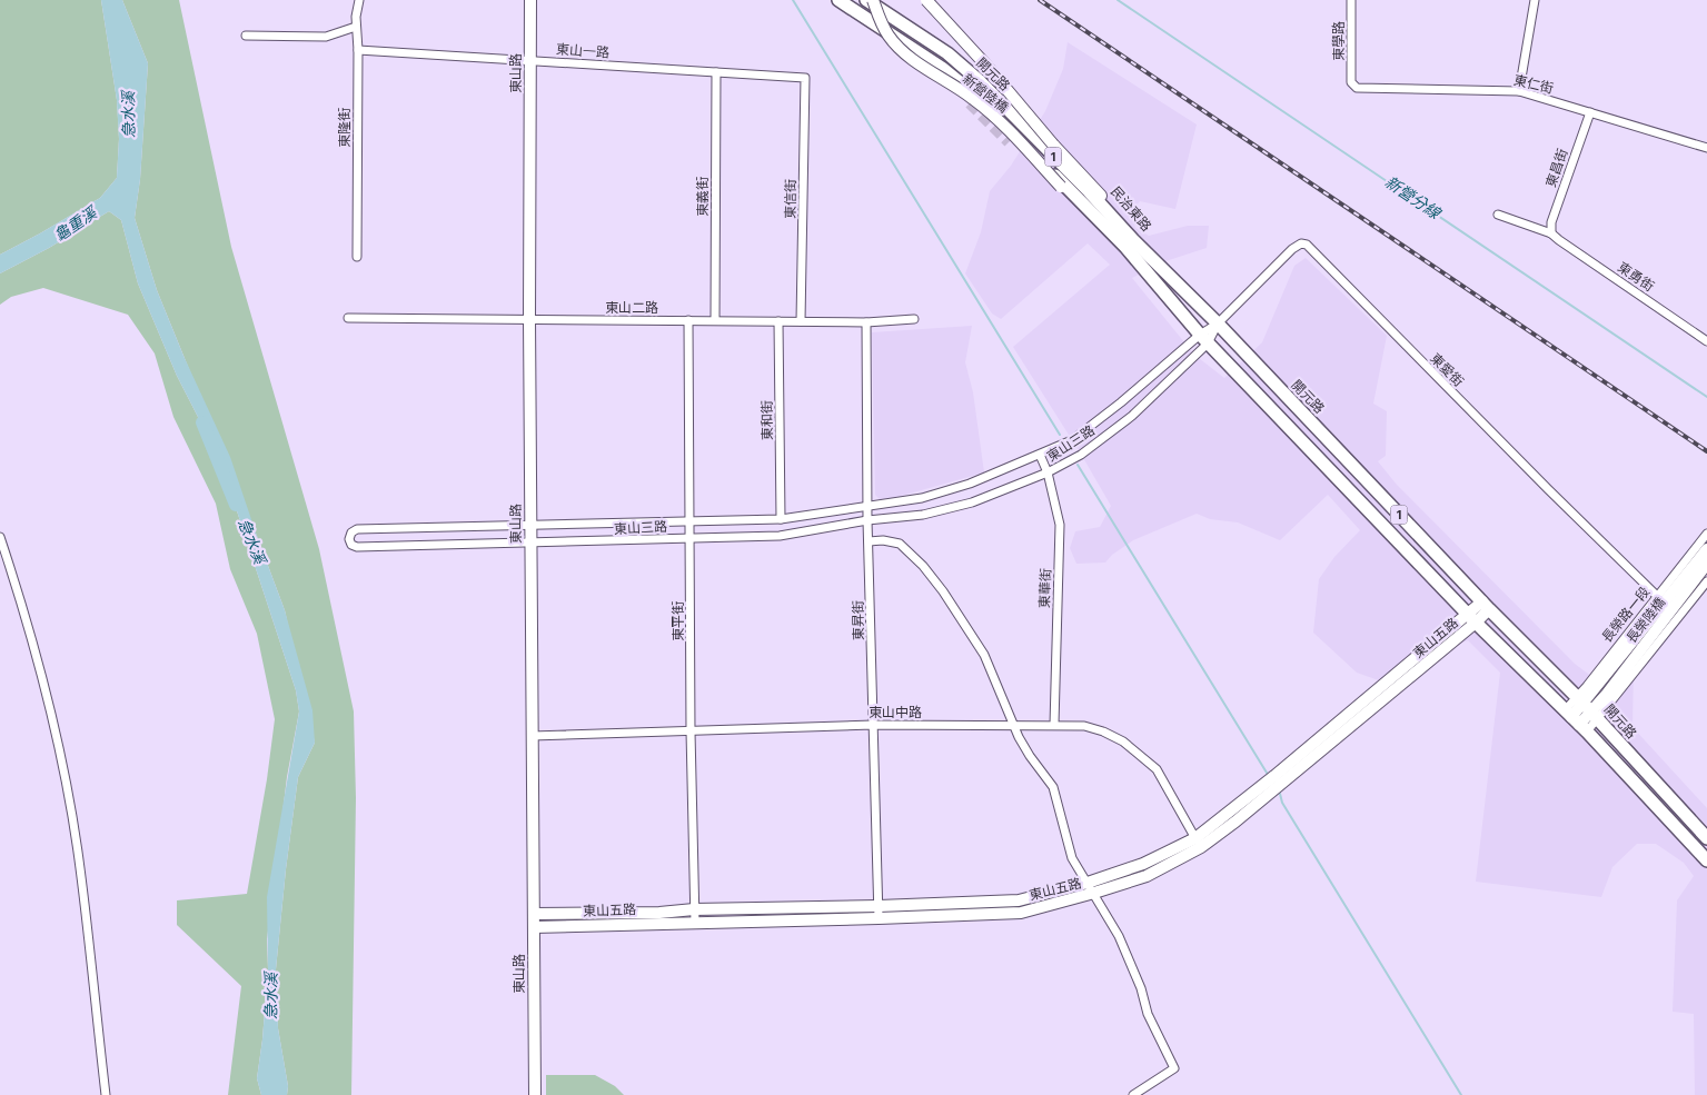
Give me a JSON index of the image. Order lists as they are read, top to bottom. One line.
{"streets":{"main road":["開元路","1"],"street":["東學路","東山一路","東山路","東仁街","新營陸橋","東隆街","東昌街","東義街","東信街","民治東路","東勇街","東山二路","東愛街","東和街","東山三路","東華街","長榮路一段","東昇街","長榮陸橋","東平街","東山五路","東山中路"]},"crossings":[["東學路","東仁街"],["東山一路","東山路"],["東山一路","東隆街"],["東山一路","東義街"],["東山一路","東信街"],["東山路","東山二路"],["東山路","東山三路"],["東山路","東山五路"],["東山路","東山中路"],["開元路","新營陸橋"],["開元路","民治東路"],["開元路","東愛街"],["開元路","東山三路"],["開元路","長榮路一段"],["開元路","東山五路"],["東仁街","東昌街"],["新營陸橋","民治東路"],["東昌街","東勇街"],["東義街","東山二路"],["東信街","東山二路"],["東山二路","東和街"],["東山二路","東昇街"],["東山二路","東平街"],["東愛街","東山三路"],["東愛街","長榮路一段"],["東和街","東山三路"],["東山三路","東華街"],["東山三路","東昇街"],["東山三路","東平街"],["東華街","東山中路"],["長榮路一段","長榮陸橋"],["東昇街","東山五路"],["東昇街","東山中路"],["東平街","東山五路"],["東平街","東山中路"],["東山五路","東山中路"]],"water":["急水溪","新營分線","龜重溪"]}
